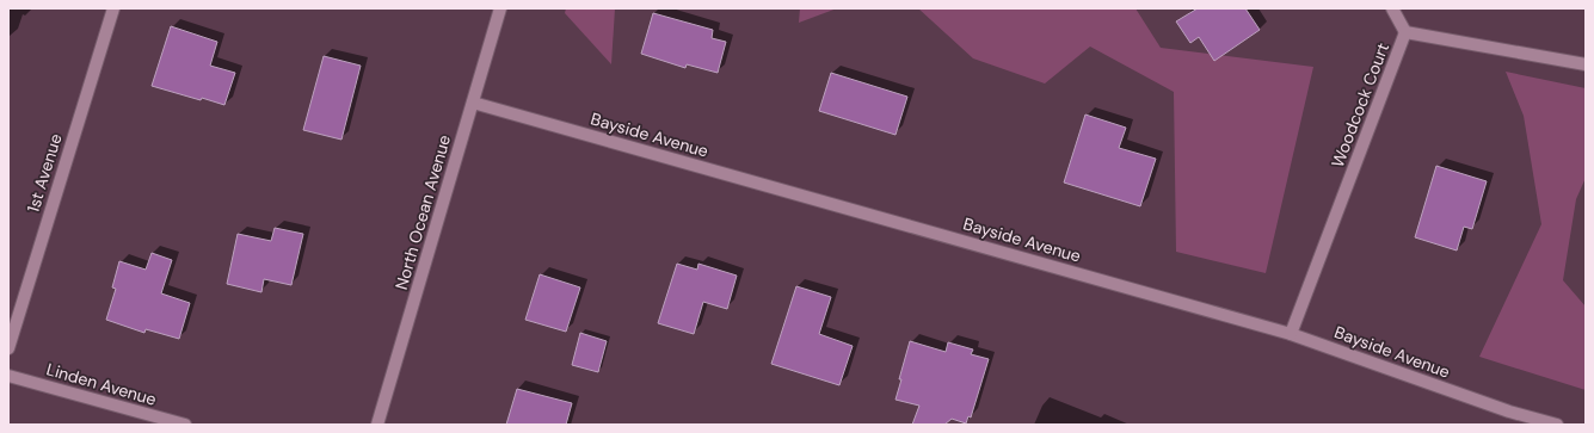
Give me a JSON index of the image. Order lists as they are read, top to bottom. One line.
{"streets":{"street":["Woodcock Court","Bayside Avenue","1st Avenue","North Ocean Avenue","Linden Avenue"]},"crossings":[["Woodcock Court","Bayside Avenue"],["Bayside Avenue","North Ocean Avenue"]]}
